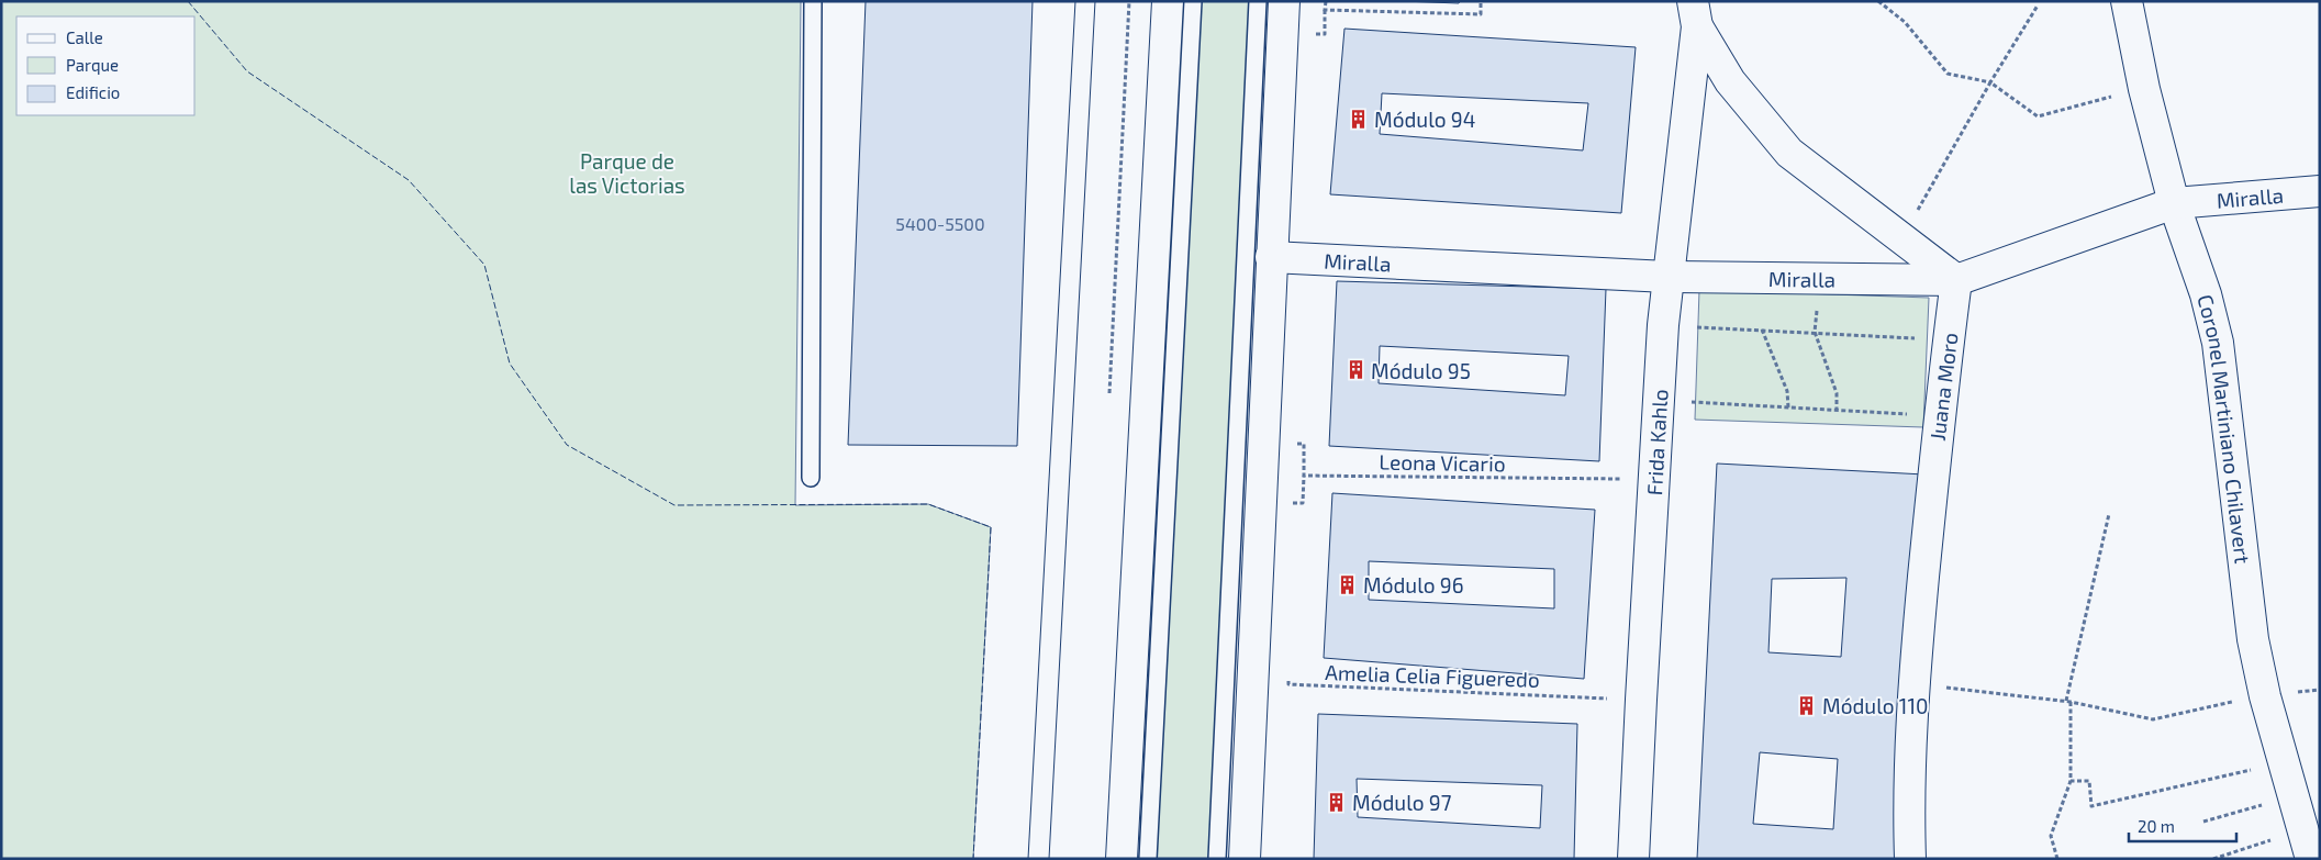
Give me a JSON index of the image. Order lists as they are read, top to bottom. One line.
{"streets":{"street":["Miralla","Juana Moro","Coronel Martiniano Chilavert","Frida Kahlo"],"path":["Leona Vicario","Amelia Celia Figueredo"]},"crossings":[["Miralla","Juana Moro"],["Miralla","Coronel Martiniano Chilavert"],["Miralla","Frida Kahlo"],["Frida Kahlo","Leona Vicario"],["Frida Kahlo","Amelia Celia Figueredo"]],"parks":["Parque de las Victorias"],"places":{"building":["Módulo 94","Módulo 95","Módulo 96","Módulo 110","Módulo 97"]},"house_numbers":["5400-5500"],"legend":["Calle","Parque","Edificio"],"scale_bar":"20 m"}
